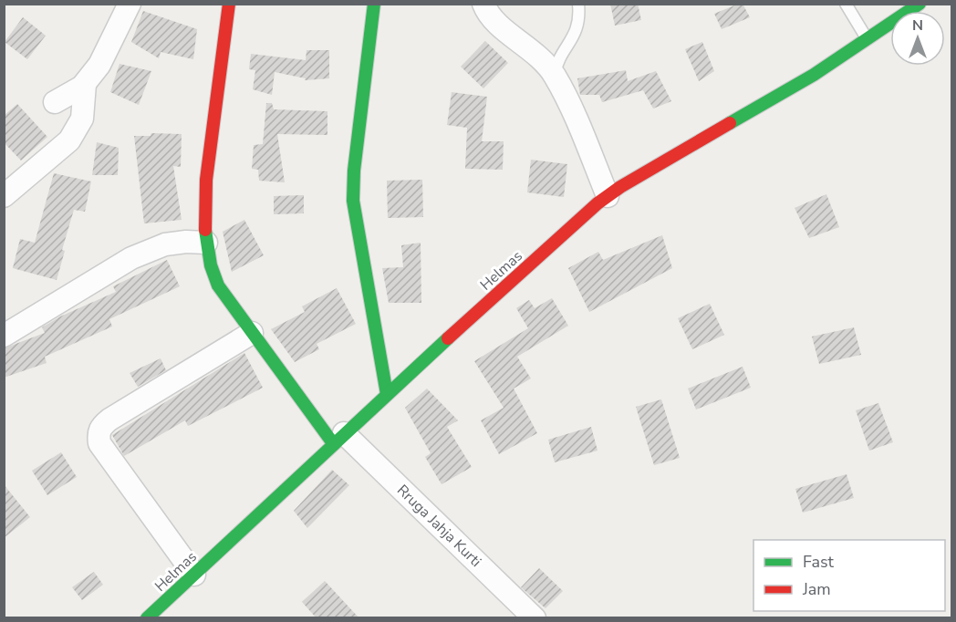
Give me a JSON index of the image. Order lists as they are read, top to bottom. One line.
{"streets":{"street":["Helmas","Rruga Jahja Kurti"]},"crossings":[["Helmas","Rruga Jahja Kurti"]],"legend":["Fast","Jam"],"north":"top"}
